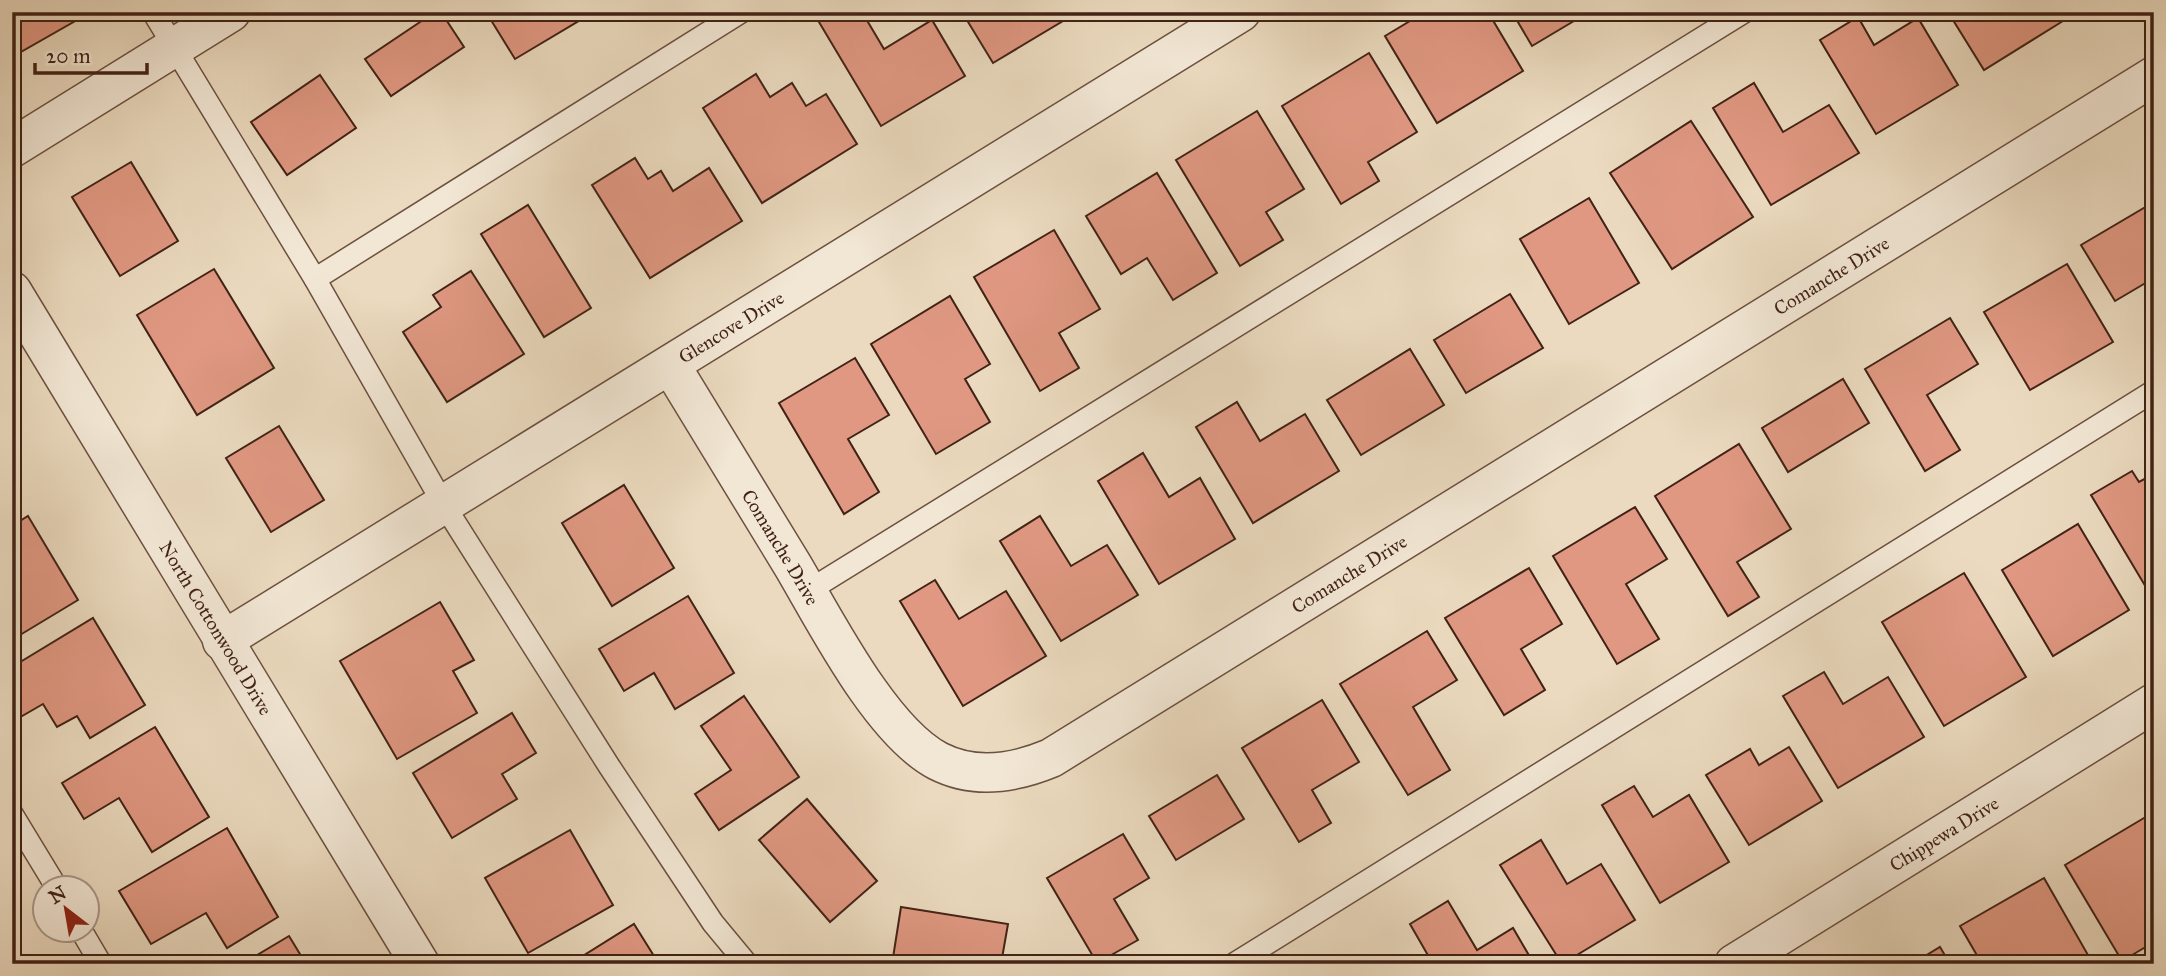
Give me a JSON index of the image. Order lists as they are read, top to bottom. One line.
{"streets":{"street":["Comanche Drive","Glencove Drive","North Cottonwood Drive","Chippewa Drive"]},"crossings":[["Comanche Drive","Glencove Drive"],["Glencove Drive","North Cottonwood Drive"]],"scale_bar":"20 m","north":"top left"}
